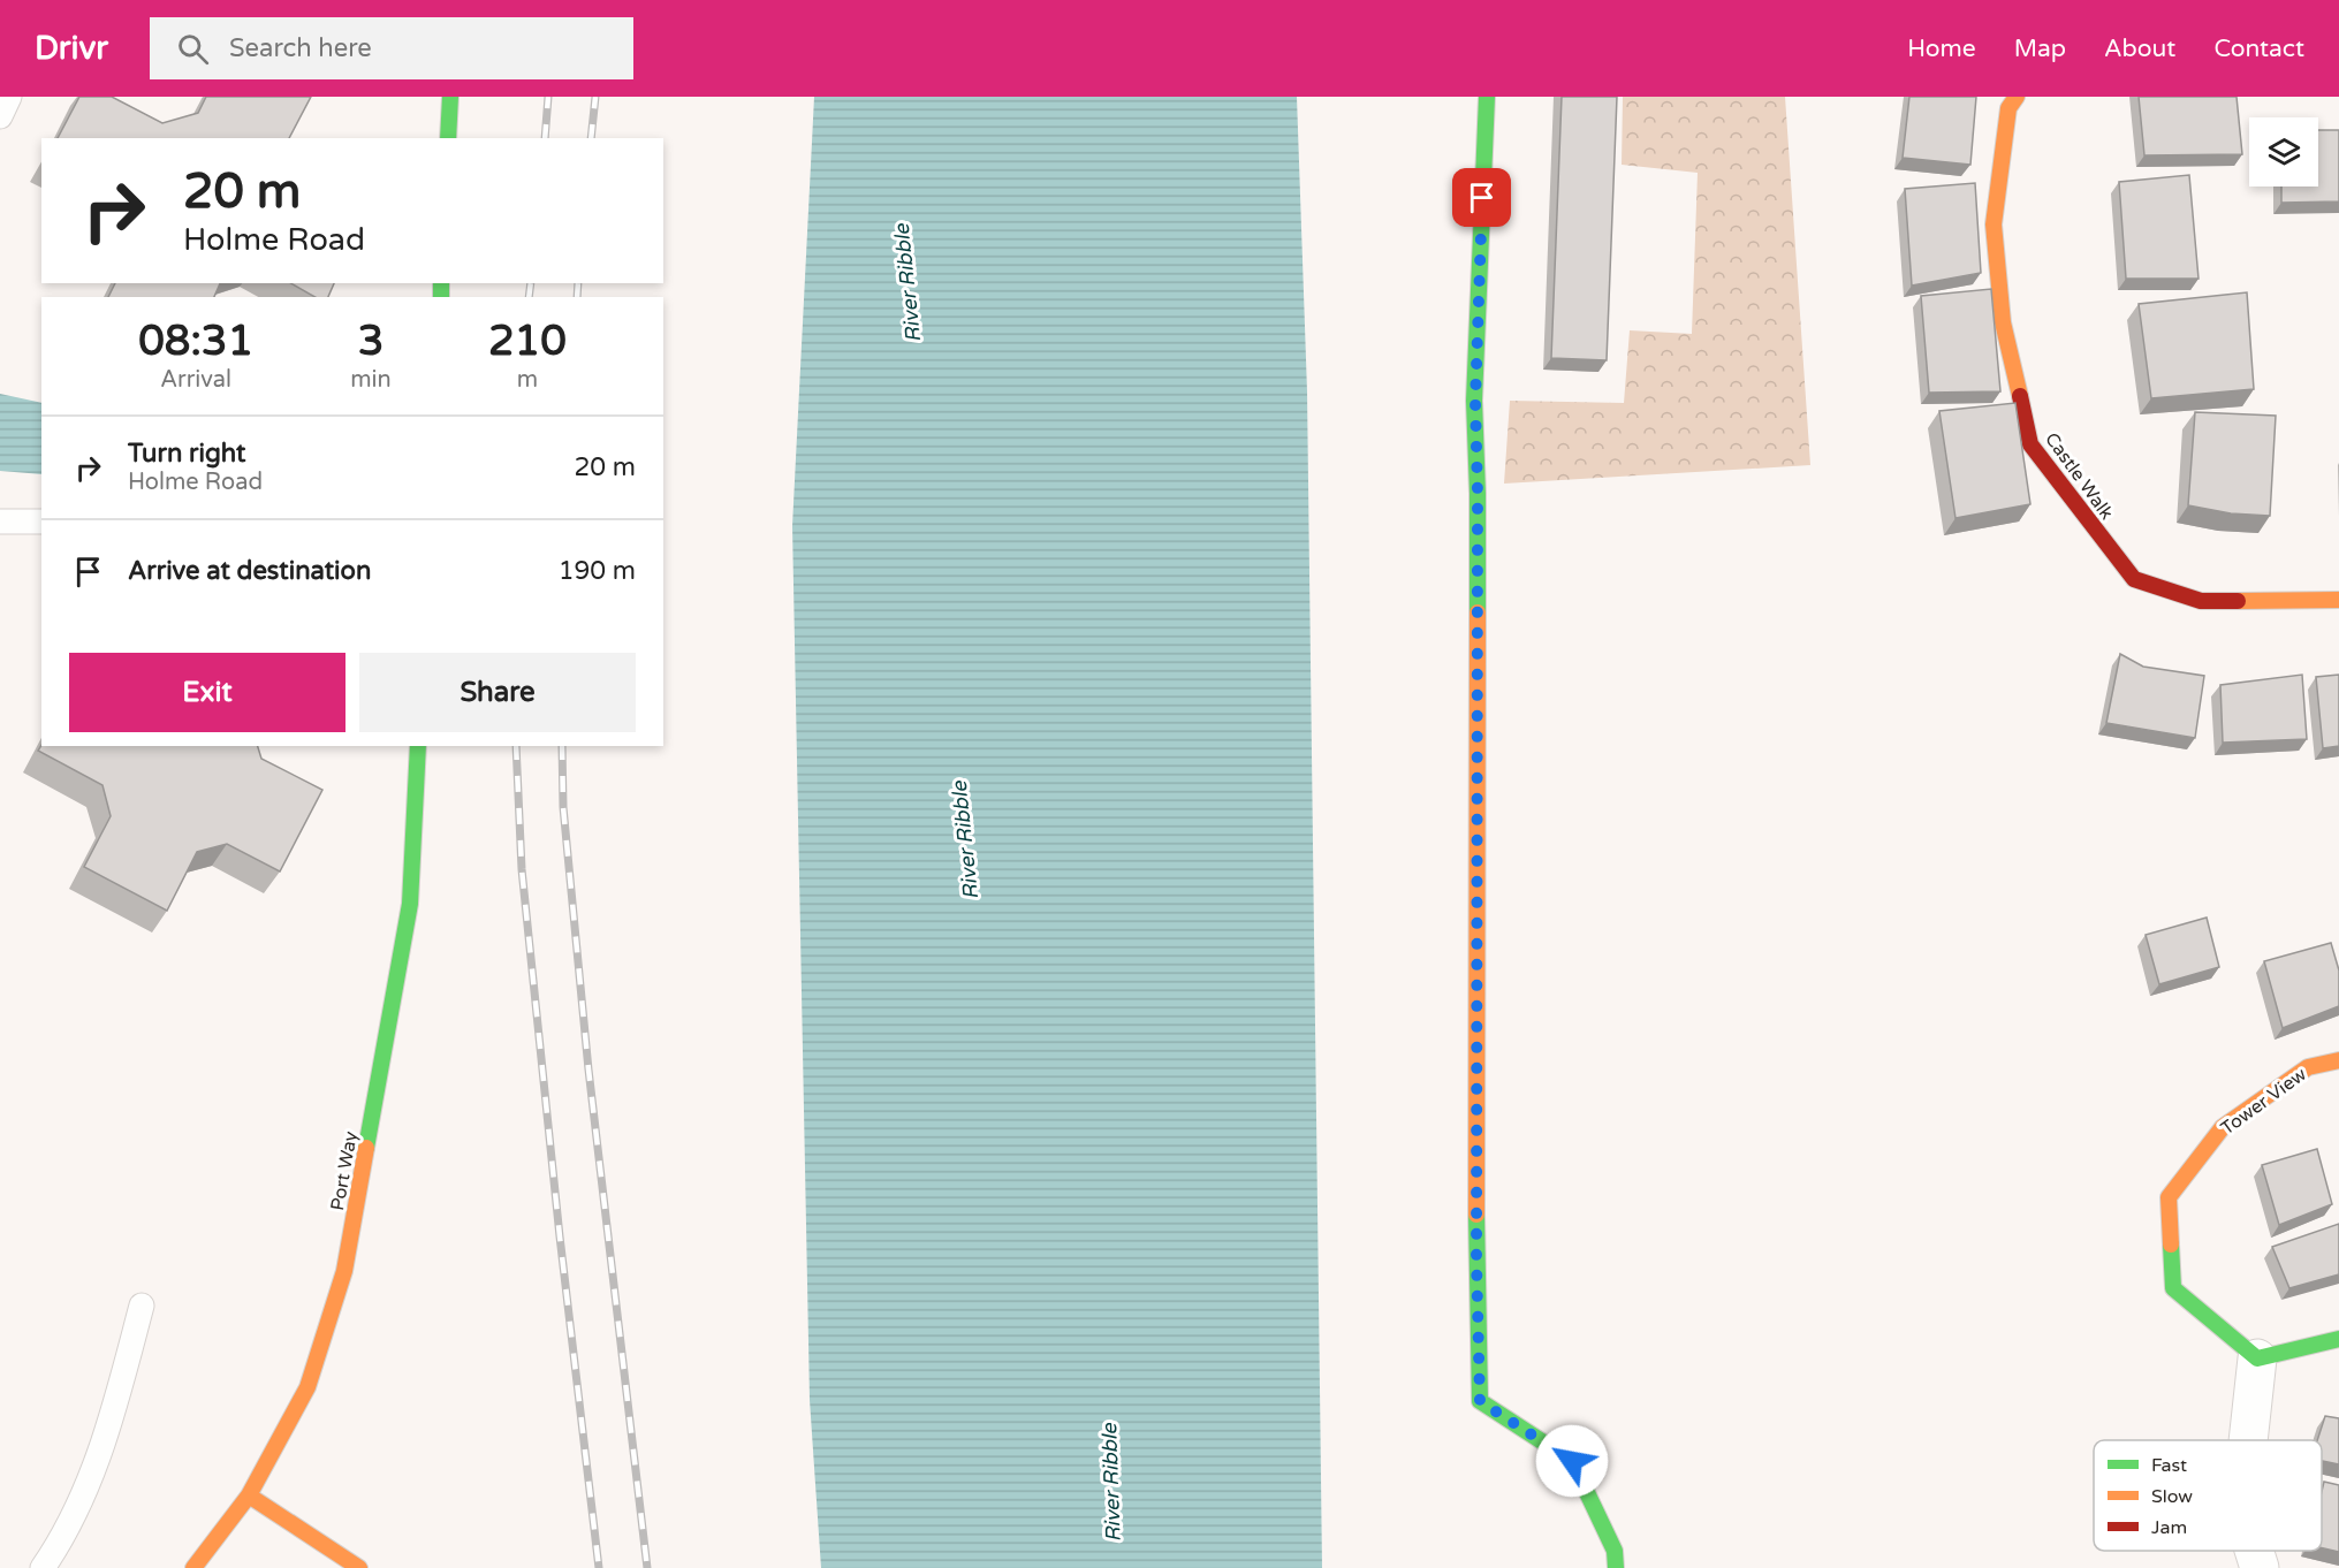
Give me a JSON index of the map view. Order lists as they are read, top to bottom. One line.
{"streets":{"street":["Castle Walk","Tower View","Port Way"]},"water":["River Ribble"],"legend":["Fast","Slow","Jam"],"page":{"header":"Drivr","search":"Search here","nav":["Home","Map","About","Contact"],"turn":["20 m","Holme Road"],"eta":["08:31","Arrival","3","min","210","m"],"list":[{"name":"Turn right","note":"Holme Road","value":"20 m"},{"name":"Arrive at destination","value":"190 m"}],"buttons":["Exit","Share"]}}
